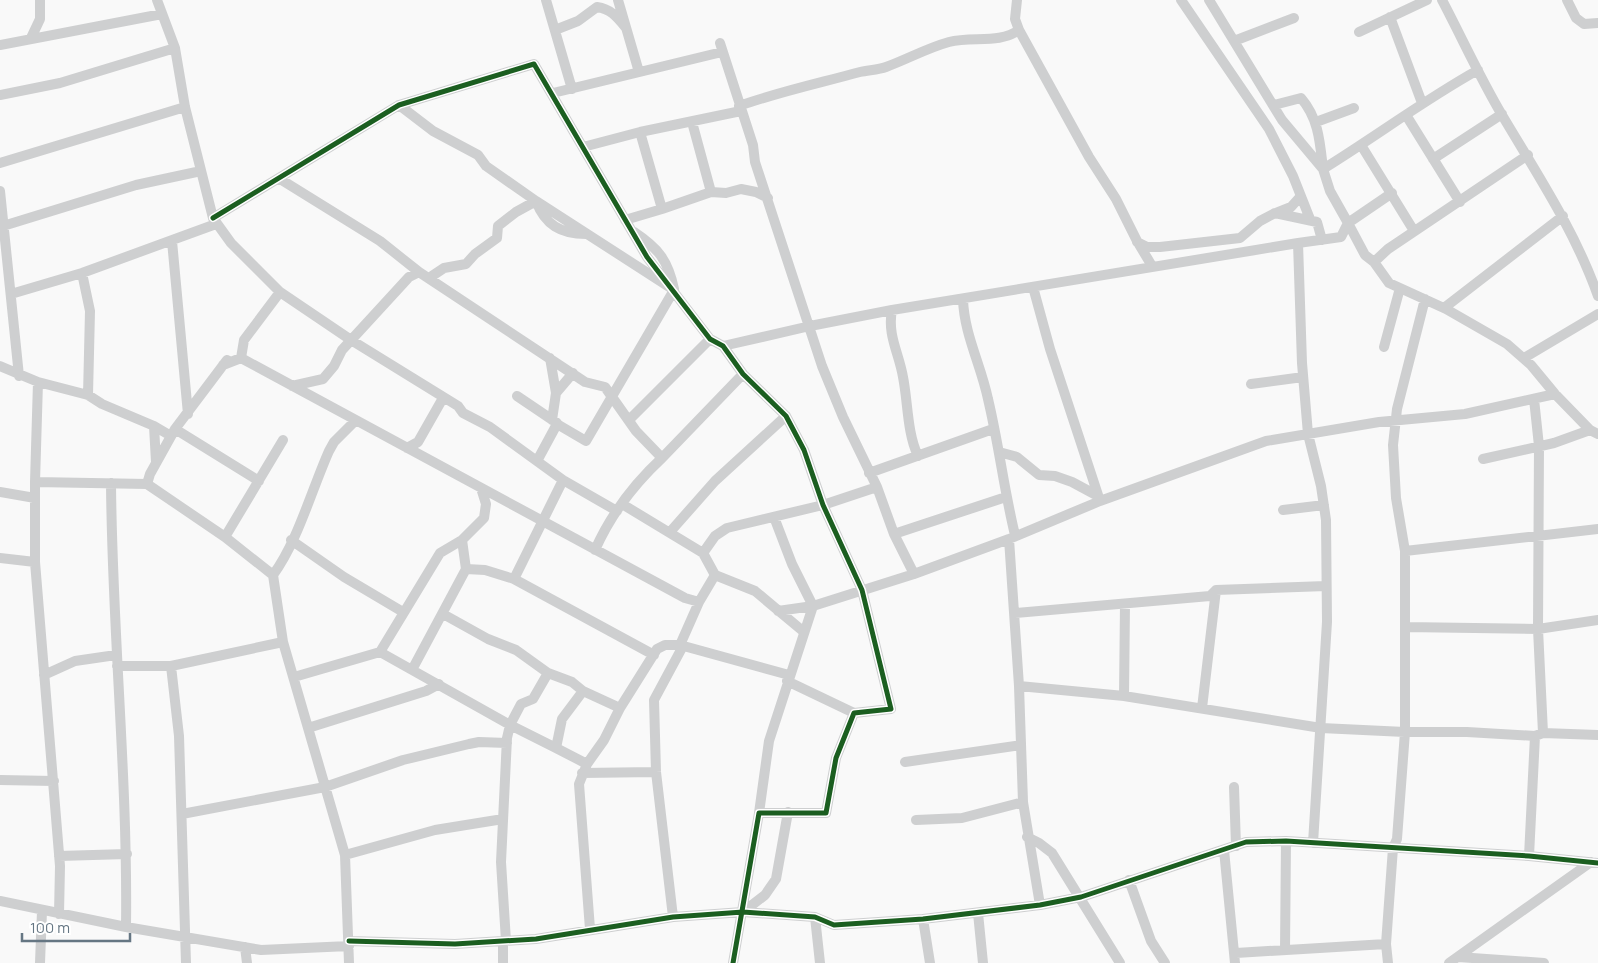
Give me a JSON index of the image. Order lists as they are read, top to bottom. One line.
{"scale_bar":"100 m"}
